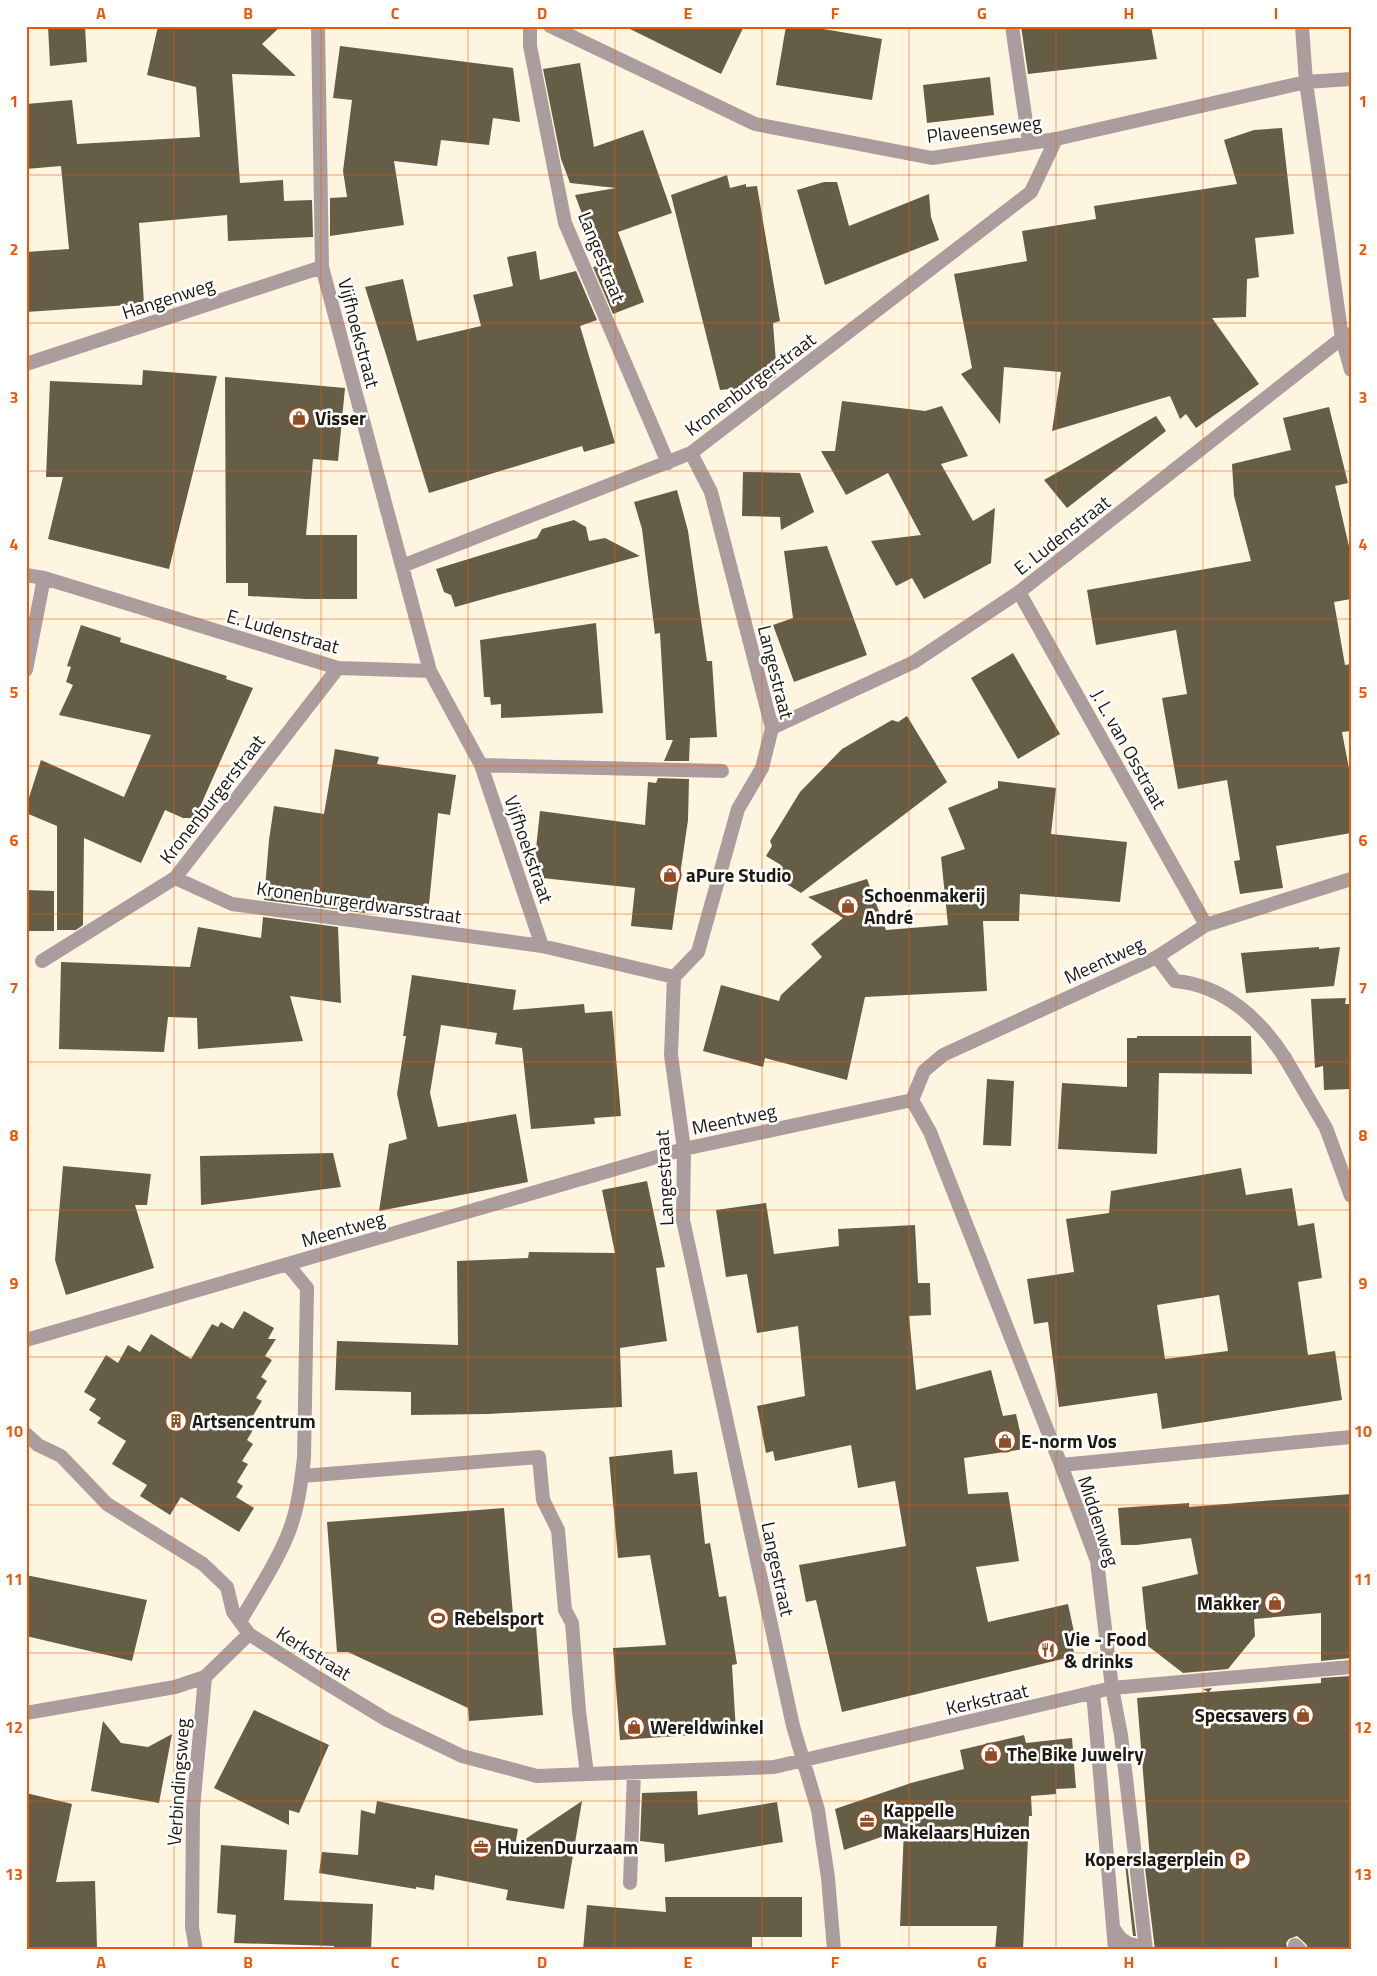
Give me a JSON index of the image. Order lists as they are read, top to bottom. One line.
{"streets":{"street":["Plaveenseweg","Langestraat","Hangenweg","Vijfhoekstraat","Kronenburgerstraat","E. Ludenstraat","J. L. van Osstraat","Kronenburgerdwarsstraat","Meentweg","Middenweg","Kerkstraat","Verbindingsweg"]},"crossings":[["Plaveenseweg","Kronenburgerstraat"],["Langestraat","Kronenburgerstraat"],["Langestraat","E. Ludenstraat"],["Langestraat","Meentweg"],["Langestraat","Kerkstraat"],["Hangenweg","Vijfhoekstraat"],["Vijfhoekstraat","Kronenburgerstraat"],["Vijfhoekstraat","E. Ludenstraat"],["Vijfhoekstraat","Kronenburgerdwarsstraat"],["Kronenburgerstraat","E. Ludenstraat"],["Kronenburgerstraat","Kronenburgerdwarsstraat"],["E. Ludenstraat","J. L. van Osstraat"],["J. L. van Osstraat","Meentweg"],["Meentweg","Middenweg"],["Middenweg","Kerkstraat"]],"places":{"shop":["Visser","aPure Studio","Schoenmakerij André","E-norm Vos","Makker","Specsavers","Wereldwinkel","The Bike Juwelry"],"building":["Artsencentrum"],"sports":["Rebelsport"],"restaurant":["Vie - Food & drinks"],"office":["Kappelle Makelaars Huizen","HuizenDuurzaam"],"parking":["Koperslagerplein"]},"grid":{"columns":["A","B","C","D","E","F","G","H","I"],"rows":["1","2","3","4","5","6","7","8","9","10","11","12","13"]}}
